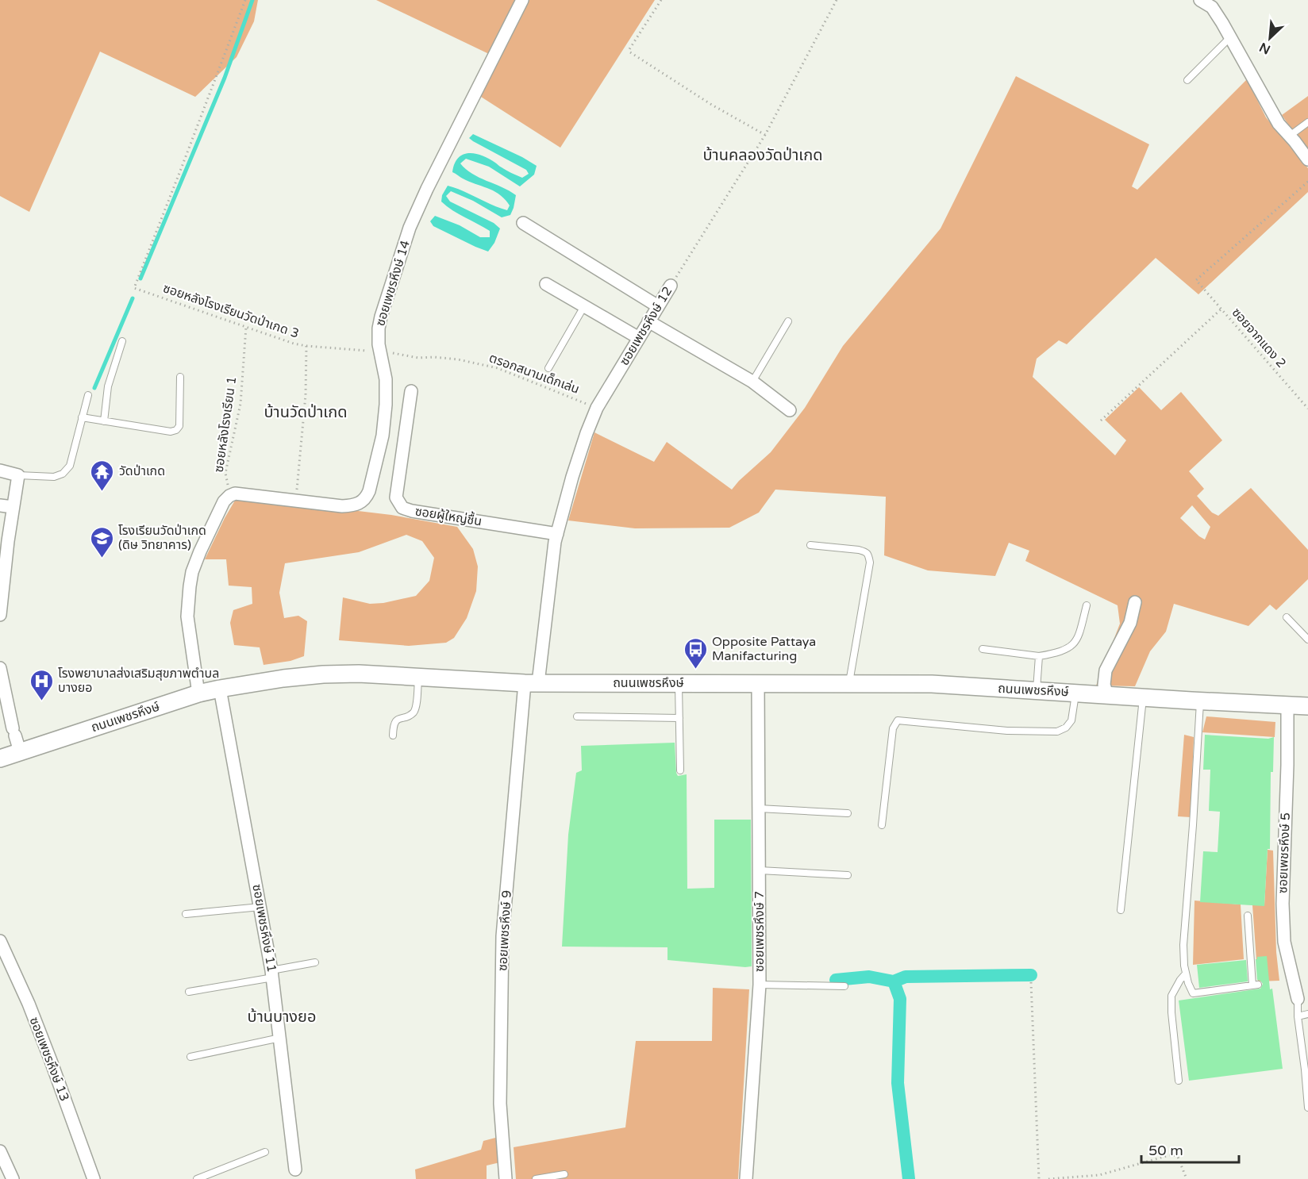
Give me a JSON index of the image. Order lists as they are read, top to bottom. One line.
{"streets":{"main road":["ถนนเพชรหึงษ์"],"street":["ซอยเพชรหึงษ์ 14","ซอยเพชรหึงษ์ 12","ซอยผู้ใหญ่ชื้น","ซอยเพชรหึงษ์ 5","ซอยเพชรหึงษ์ 11","ซอยเพชรหึงษ์ 9","ซอยเพชรหึงษ์ 7","ซอยเพชรหึงษ์ 13"],"path":["ซอยหลังโรงเรียนวัดป่าเกด 3","ซอยจากแดง 2","ตรอกสนามเด็กเล่น","ซอยหลังโรงเรียน 1"]},"crossings":[["ซอยเพชรหึงษ์ 14","ซอยหลังโรงเรียนวัดป่าเกด 3"],["ซอยเพชรหึงษ์ 14","ตรอกสนามเด็กเล่น"],["ซอยเพชรหึงษ์ 14","ซอยหลังโรงเรียน 1"],["ซอยหลังโรงเรียนวัดป่าเกด 3","ตรอกสนามเด็กเล่น"],["ซอยหลังโรงเรียนวัดป่าเกด 3","ซอยหลังโรงเรียน 1"],["ซอยเพชรหึงษ์ 12","ตรอกสนามเด็กเล่น"],["ซอยเพชรหึงษ์ 12","ซอยผู้ใหญ่ชื้น"],["ซอยเพชรหึงษ์ 12","ถนนเพชรหึงษ์"],["ซอยเพชรหึงษ์ 12","ซอยเพชรหึงษ์ 9"],["ถนนเพชรหึงษ์","ซอยเพชรหึงษ์ 5"],["ถนนเพชรหึงษ์","ซอยเพชรหึงษ์ 11"],["ถนนเพชรหึงษ์","ซอยเพชรหึงษ์ 9"],["ถนนเพชรหึงษ์","ซอยเพชรหึงษ์ 7"]],"districts":["บ้านคลองวัดป่าเกด","บ้านวัดป่าเกด","บ้านบางยอ"],"places":{"temple":["วัดป่าเกด"],"school or university":["โรงเรียนวัดป่าเกด (ดิษ วิทยาคาร)"],"bus stop":["Opposite Pattaya Manifacturing"],"hospital":["โรงพยาบาลส่งเสริมสุขภาพตำบล บางยอ"]},"scale_bar":"50 m","north":"bottom left"}
